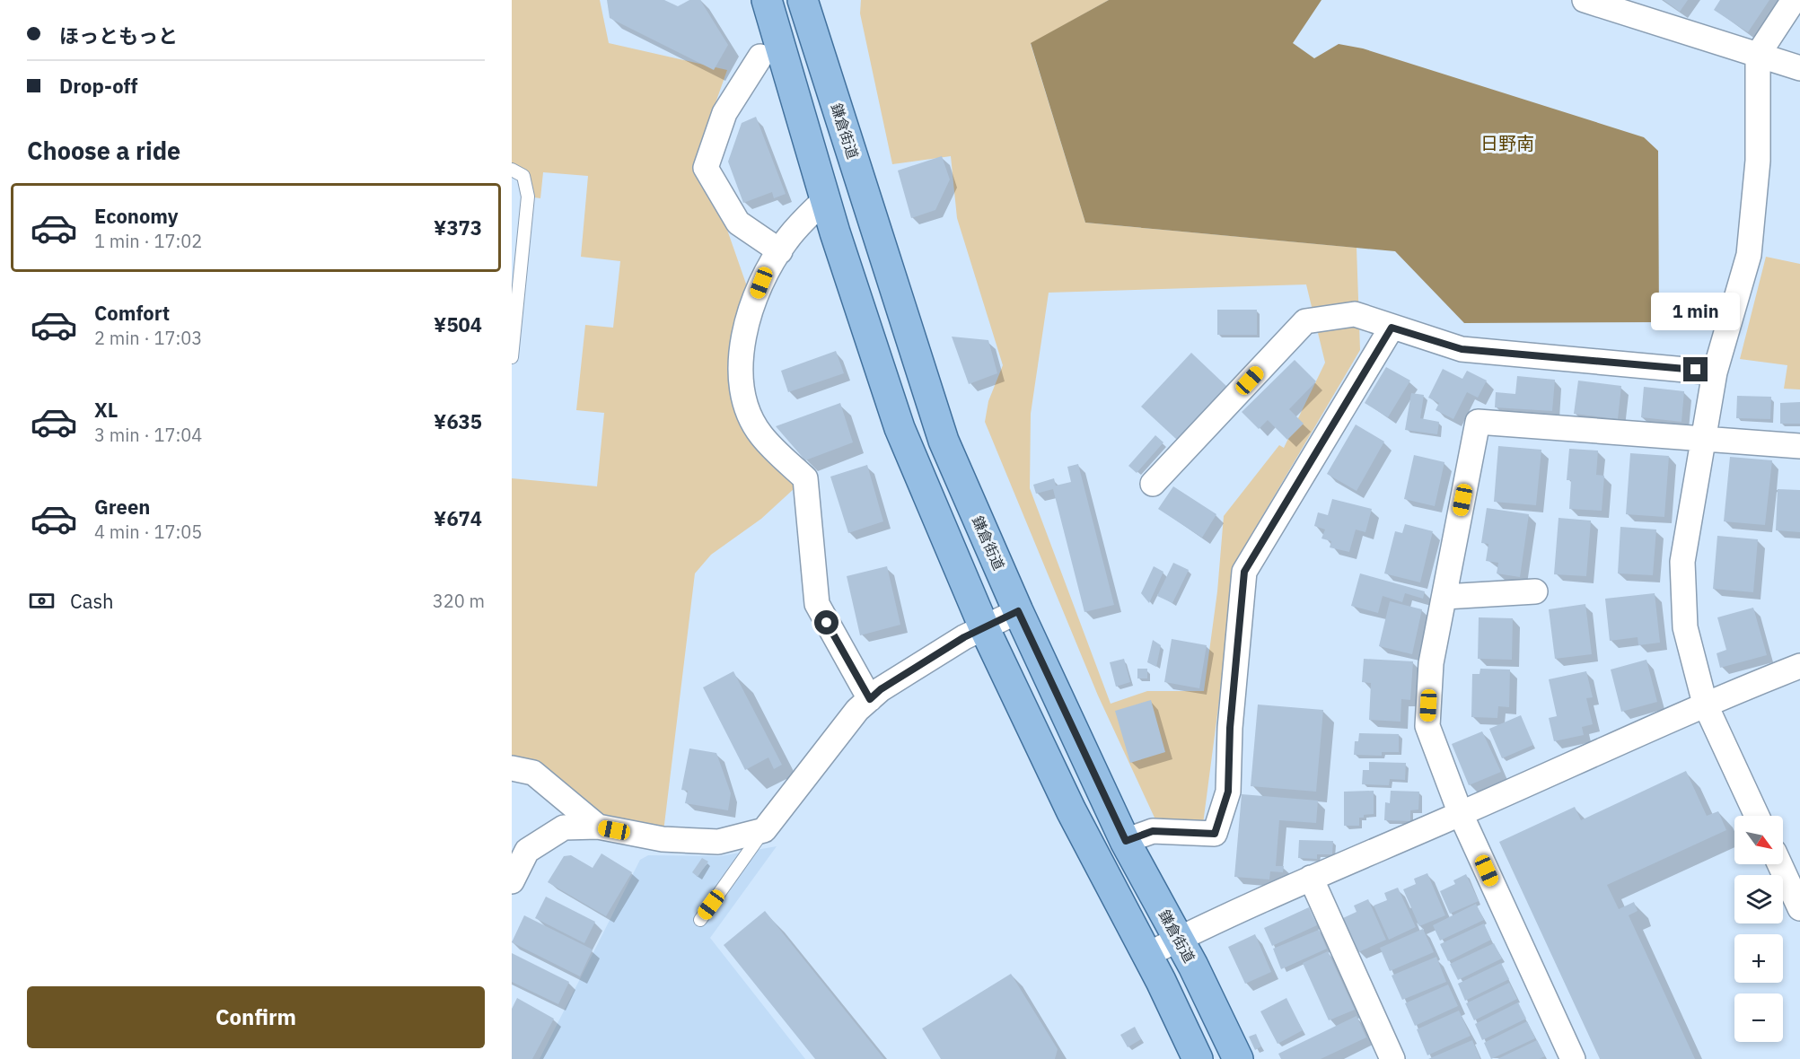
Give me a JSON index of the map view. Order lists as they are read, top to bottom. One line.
{"streets":{"main road":["鎌倉街道"]},"districts":["日野南"],"north":"bottom right","page":{"banner":["ほっともっと","Drop-off"],"heading":"Choose a ride","list":[{"name":"Economy","note":"1 min · 17:02","value":"¥373"},{"name":"Comfort","note":"2 min · 17:03","value":"¥504"},{"name":"XL","note":"3 min · 17:04","value":"¥635"},{"name":"Green","note":"4 min · 17:05","value":"¥674"}],"bubble":"1 min","pay":["Cash","320 m"],"map_buttons":["+","−"],"buttons":"Confirm"}}
